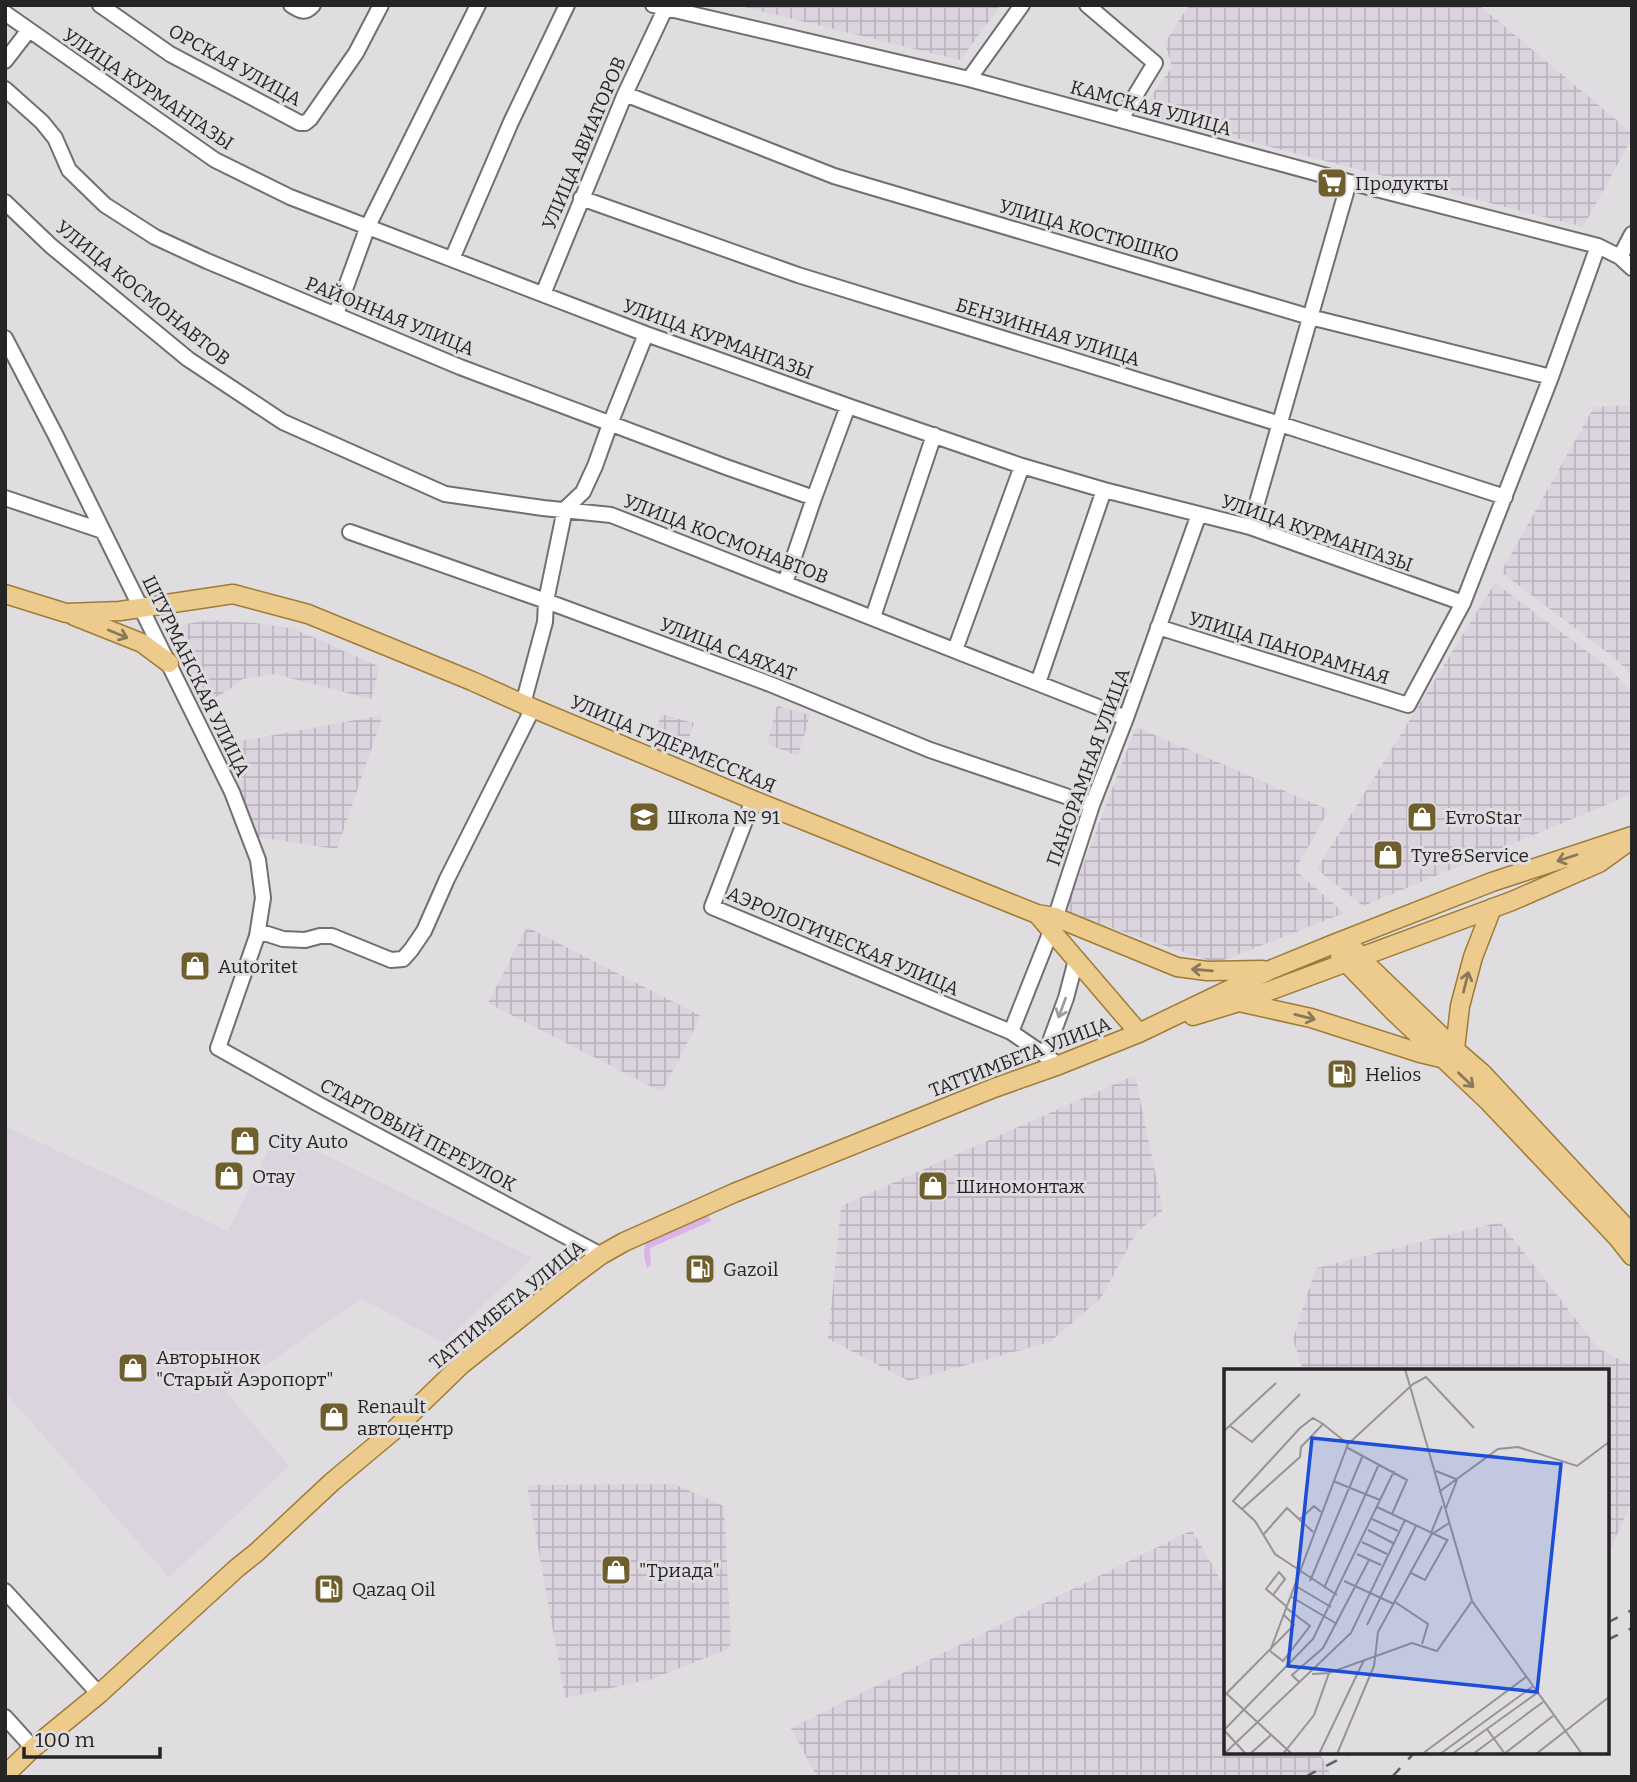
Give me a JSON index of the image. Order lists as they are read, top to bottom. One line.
{"streets":{"main road":["УЛИЦА ГУДЕРМЕССКАЯ","ТАТТИМБЕТА УЛИЦА"],"street":["ОРСКАЯ УЛИЦА","УЛИЦА КУРМАНГАЗЫ","КАМСКАЯ УЛИЦА","УЛИЦА АВИАТОРОВ","УЛИЦА КОСТЮШКО","УЛИЦА КОСМОНАВТОВ","РАЙОННАЯ УЛИЦА","БЕНЗИННАЯ УЛИЦА","УЛИЦА ПАНОРАМНАЯ","УЛИЦА САЯХАТ","ШТУРМАНСКАЯ УЛИЦА","ПАНОРАМНАЯ УЛИЦА","АЭРОЛОГИЧЕСКАЯ УЛИЦА","СТАРТОВЫЙ ПЕРЕУЛОК"]},"crossings":[["УЛИЦА КУРМАНГАЗЫ","УЛИЦА АВИАТОРОВ"],["УЛИЦА КУРМАНГАЗЫ","УЛИЦА ПАНОРАМНАЯ"],["УЛИЦА КУРМАНГАЗЫ","ПАНОРАМНАЯ УЛИЦА"],["КАМСКАЯ УЛИЦА","УЛИЦА АВИАТОРОВ"],["УЛИЦА АВИАТОРОВ","УЛИЦА КОСТЮШКО"],["УЛИЦА АВИАТОРОВ","БЕНЗИННАЯ УЛИЦА"],["УЛИЦА КОСМОНАВТОВ","ПАНОРАМНАЯ УЛИЦА"],["УЛИЦА ПАНОРАМНАЯ","ПАНОРАМНАЯ УЛИЦА"],["УЛИЦА САЯХАТ","ПАНОРАМНАЯ УЛИЦА"],["ШТУРМАНСКАЯ УЛИЦА","УЛИЦА ГУДЕРМЕССКАЯ"],["ШТУРМАНСКАЯ УЛИЦА","СТАРТОВЫЙ ПЕРЕУЛОК"],["УЛИЦА ГУДЕРМЕССКАЯ","ПАНОРАМНАЯ УЛИЦА"],["УЛИЦА ГУДЕРМЕССКАЯ","АЭРОЛОГИЧЕСКАЯ УЛИЦА"],["УЛИЦА ГУДЕРМЕССКАЯ","ТАТТИМБЕТА УЛИЦА"],["ПАНОРАМНАЯ УЛИЦА","АЭРОЛОГИЧЕСКАЯ УЛИЦА"],["АЭРОЛОГИЧЕСКАЯ УЛИЦА","ТАТТИМБЕТА УЛИЦА"],["ТАТТИМБЕТА УЛИЦА","СТАРТОВЫЙ ПЕРЕУЛОК"]],"places":{"supermarket":["Продукты"],"school or university":["Школа № 91"],"shop":["EvroStar","Tyre&Service","Autoritet","City Auto","Отау","Шиномонтаж","Авторынок \"Старый Аэропорт\"","Renault автоцентр","\"Триада\""],"fuel station":["Helios","Gazoil","Qazaq Oil"]},"scale_bar":"100 m"}
